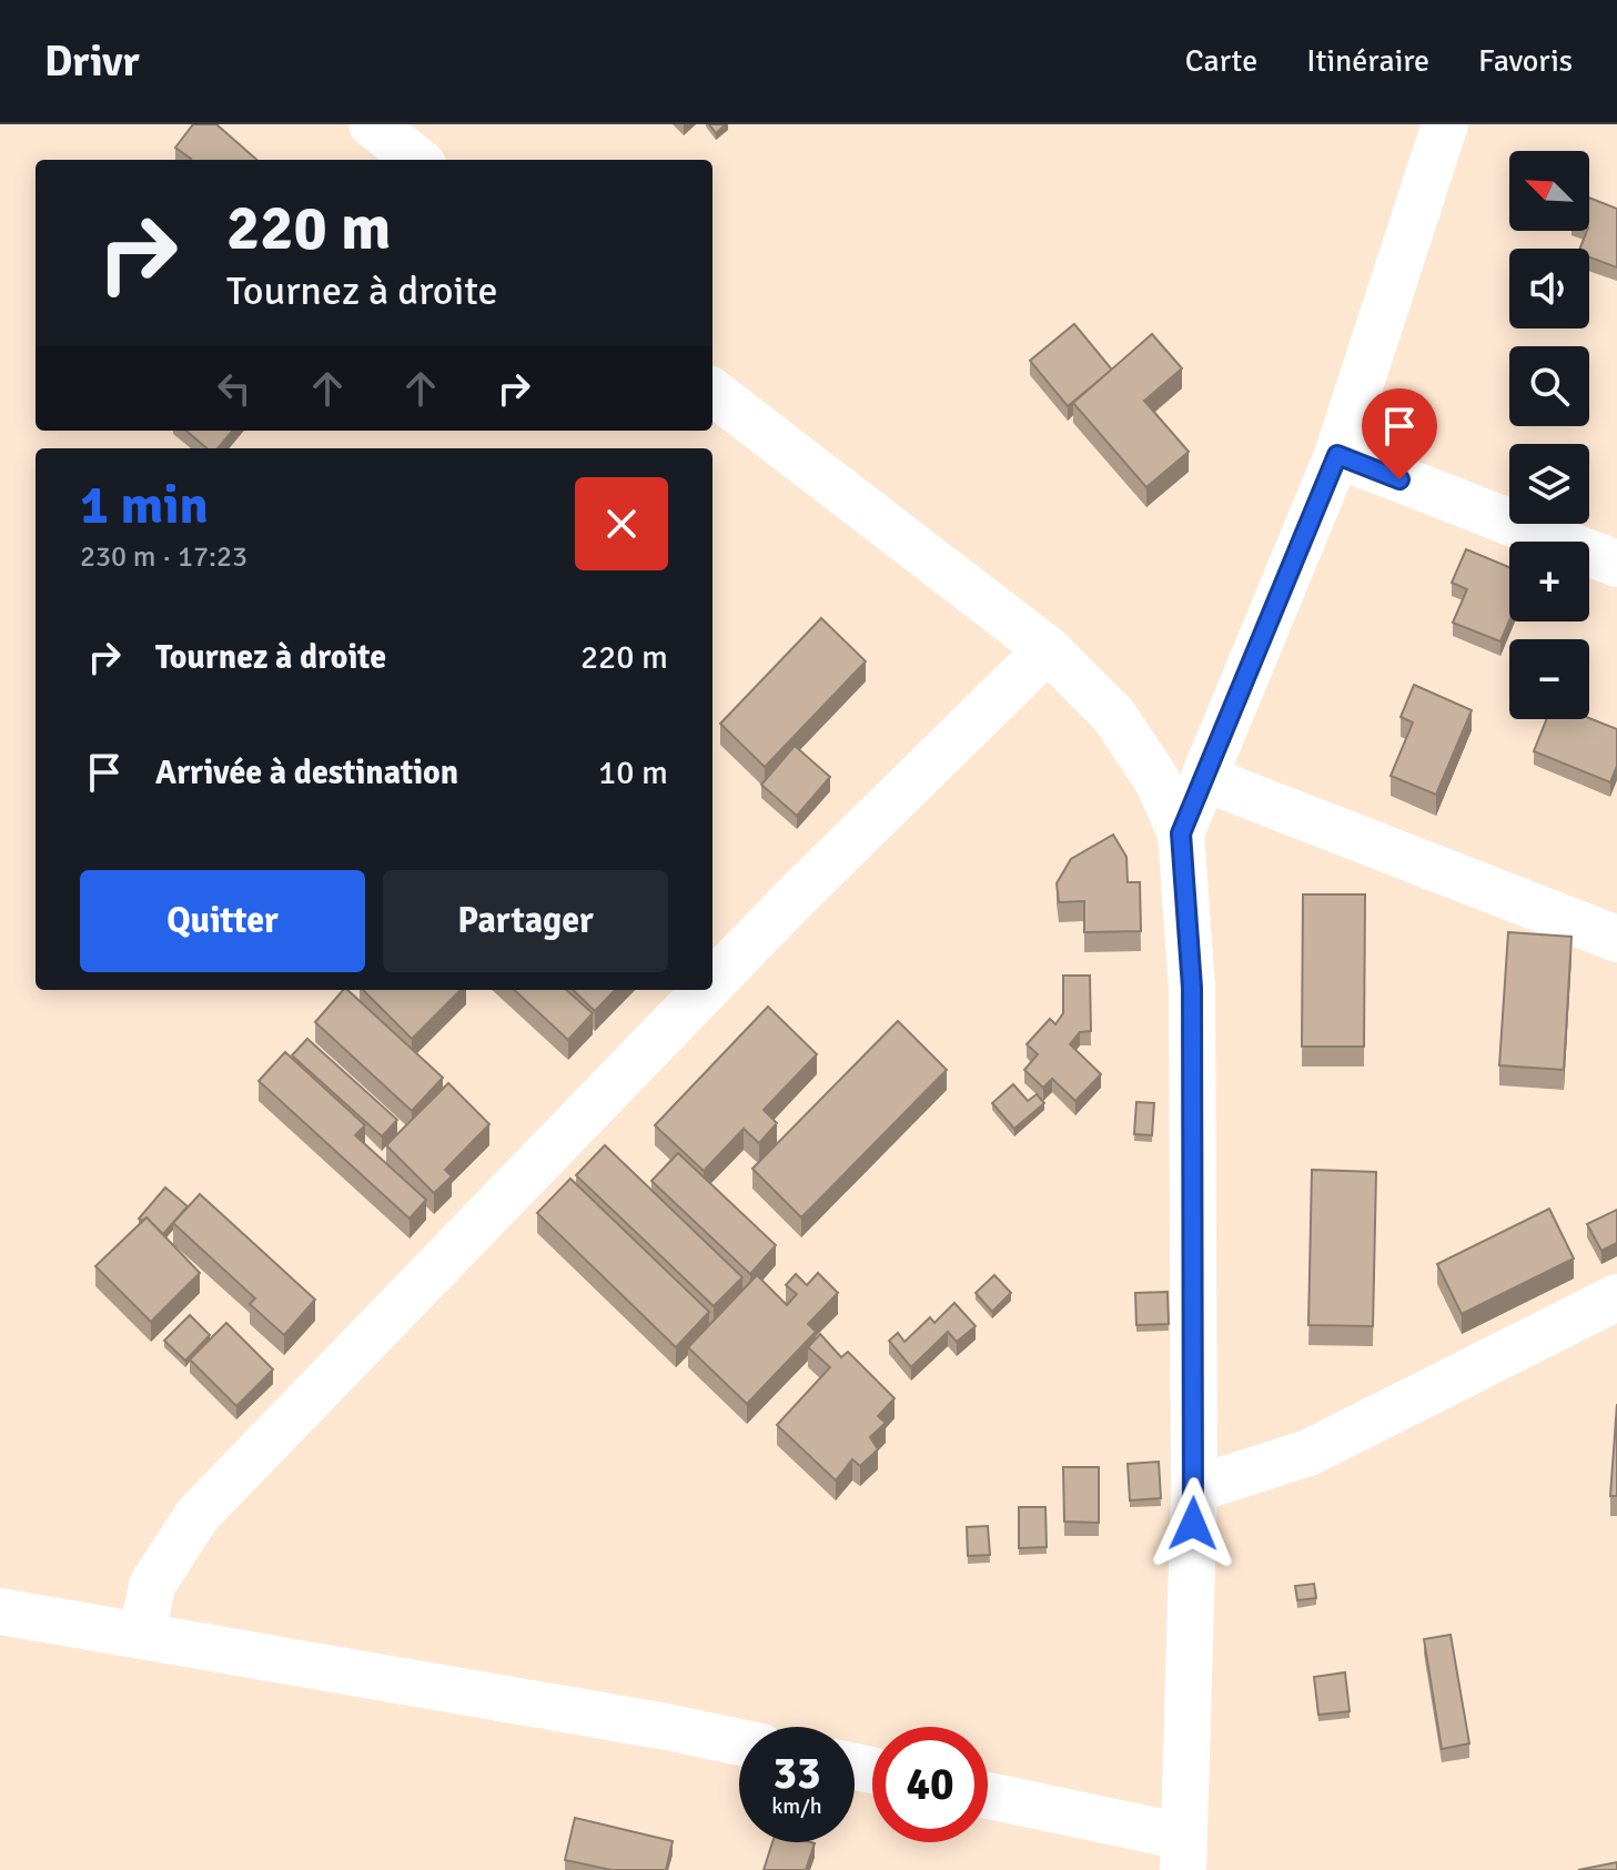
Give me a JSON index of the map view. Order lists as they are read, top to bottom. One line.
{"north":"top left","page":{"header":"Drivr","nav":["Carte","Itinéraire","Favoris"],"map_buttons":["+","−"],"turn":["220 m","Tournez à droite"],"heading":["1 min","230 m · 17:23"],"list":[{"name":"Tournez à droite","value":"220 m"},{"name":"Arrivée à destination","value":"10 m"}],"buttons":["Quitter","Partager"],"speed":"33 km/h","limit":"40"}}
